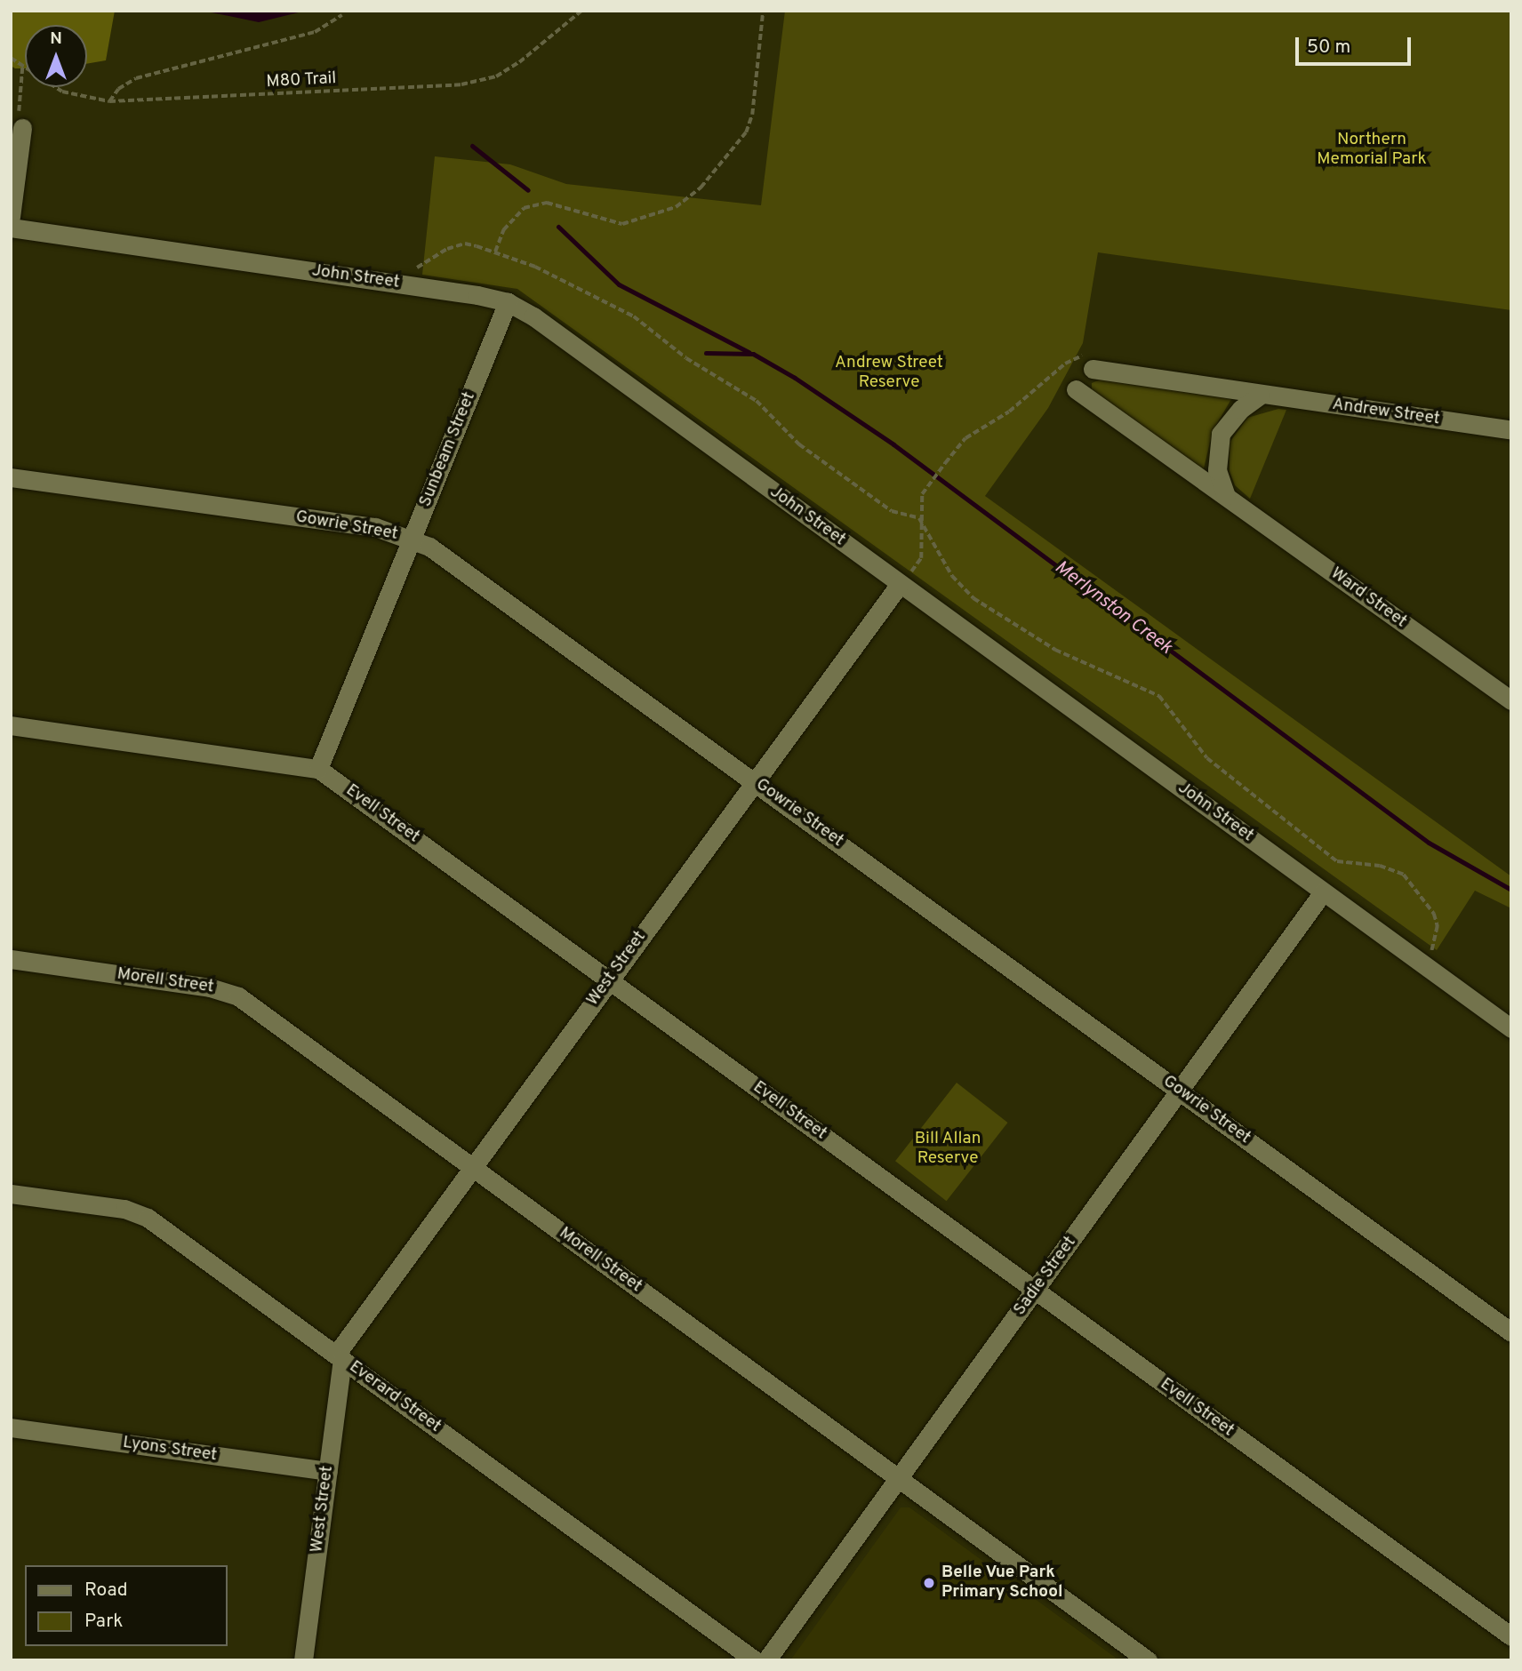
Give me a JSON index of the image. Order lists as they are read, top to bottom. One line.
{"streets":{"street":["John Street","Andrew Street","Sunbeam Street","Gowrie Street","Ward Street","Evell Street","West Street","Morell Street","Sadie Street","Everard Street","Lyons Street"],"path":["M80 Trail"]},"crossings":[["John Street","Sunbeam Street"],["John Street","West Street"],["John Street","Sadie Street"],["Sunbeam Street","Gowrie Street"],["Sunbeam Street","Evell Street"],["Gowrie Street","West Street"],["Gowrie Street","Sadie Street"],["Evell Street","West Street"],["Evell Street","Sadie Street"],["West Street","Morell Street"],["West Street","Everard Street"],["West Street","Lyons Street"],["Morell Street","Sadie Street"]],"water":["Merlynston Creek"],"parks":["Northern Memorial Park","Andrew Street Reserve","Bill Allan Reserve"],"places":["Belle Vue Park Primary School"],"legend":["Road","Park"],"scale_bar":"50 m","north":"top"}
